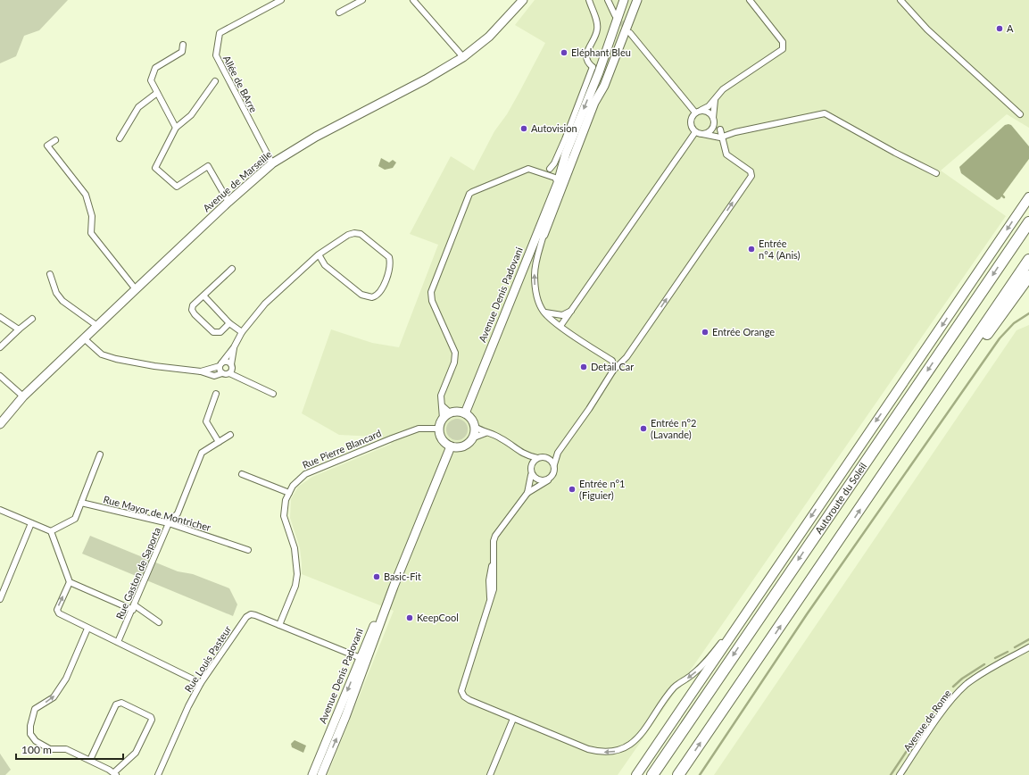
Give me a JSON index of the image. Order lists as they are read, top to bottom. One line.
{"streets":{"highway":["Autoroute du Soleil"],"main road":["Avenue de Marseille","Avenue Denis Padovani"],"street":["Allée de BArre","Rue Pierre Blancard","Rue Mayor de Montricher","Rue Gaston de Saporta","Rue Louis Pasteur","Avenue de Rome"]},"crossings":[["Allée de BArre","Avenue de Marseille"],["Avenue Denis Padovani","Rue Pierre Blancard"],["Rue Pierre Blancard","Rue Louis Pasteur"],["Rue Mayor de Montricher","Rue Gaston de Saporta"]],"places":["A","Eléphant Bleu","Autovision","Entrée n°4 (Anis)","Entrée Orange","Detail Car","Entrée n°2 (Lavande)","Entrée n°1 (Figuier)","Basic-Fit","KeepCool"],"scale_bar":"100 m"}
